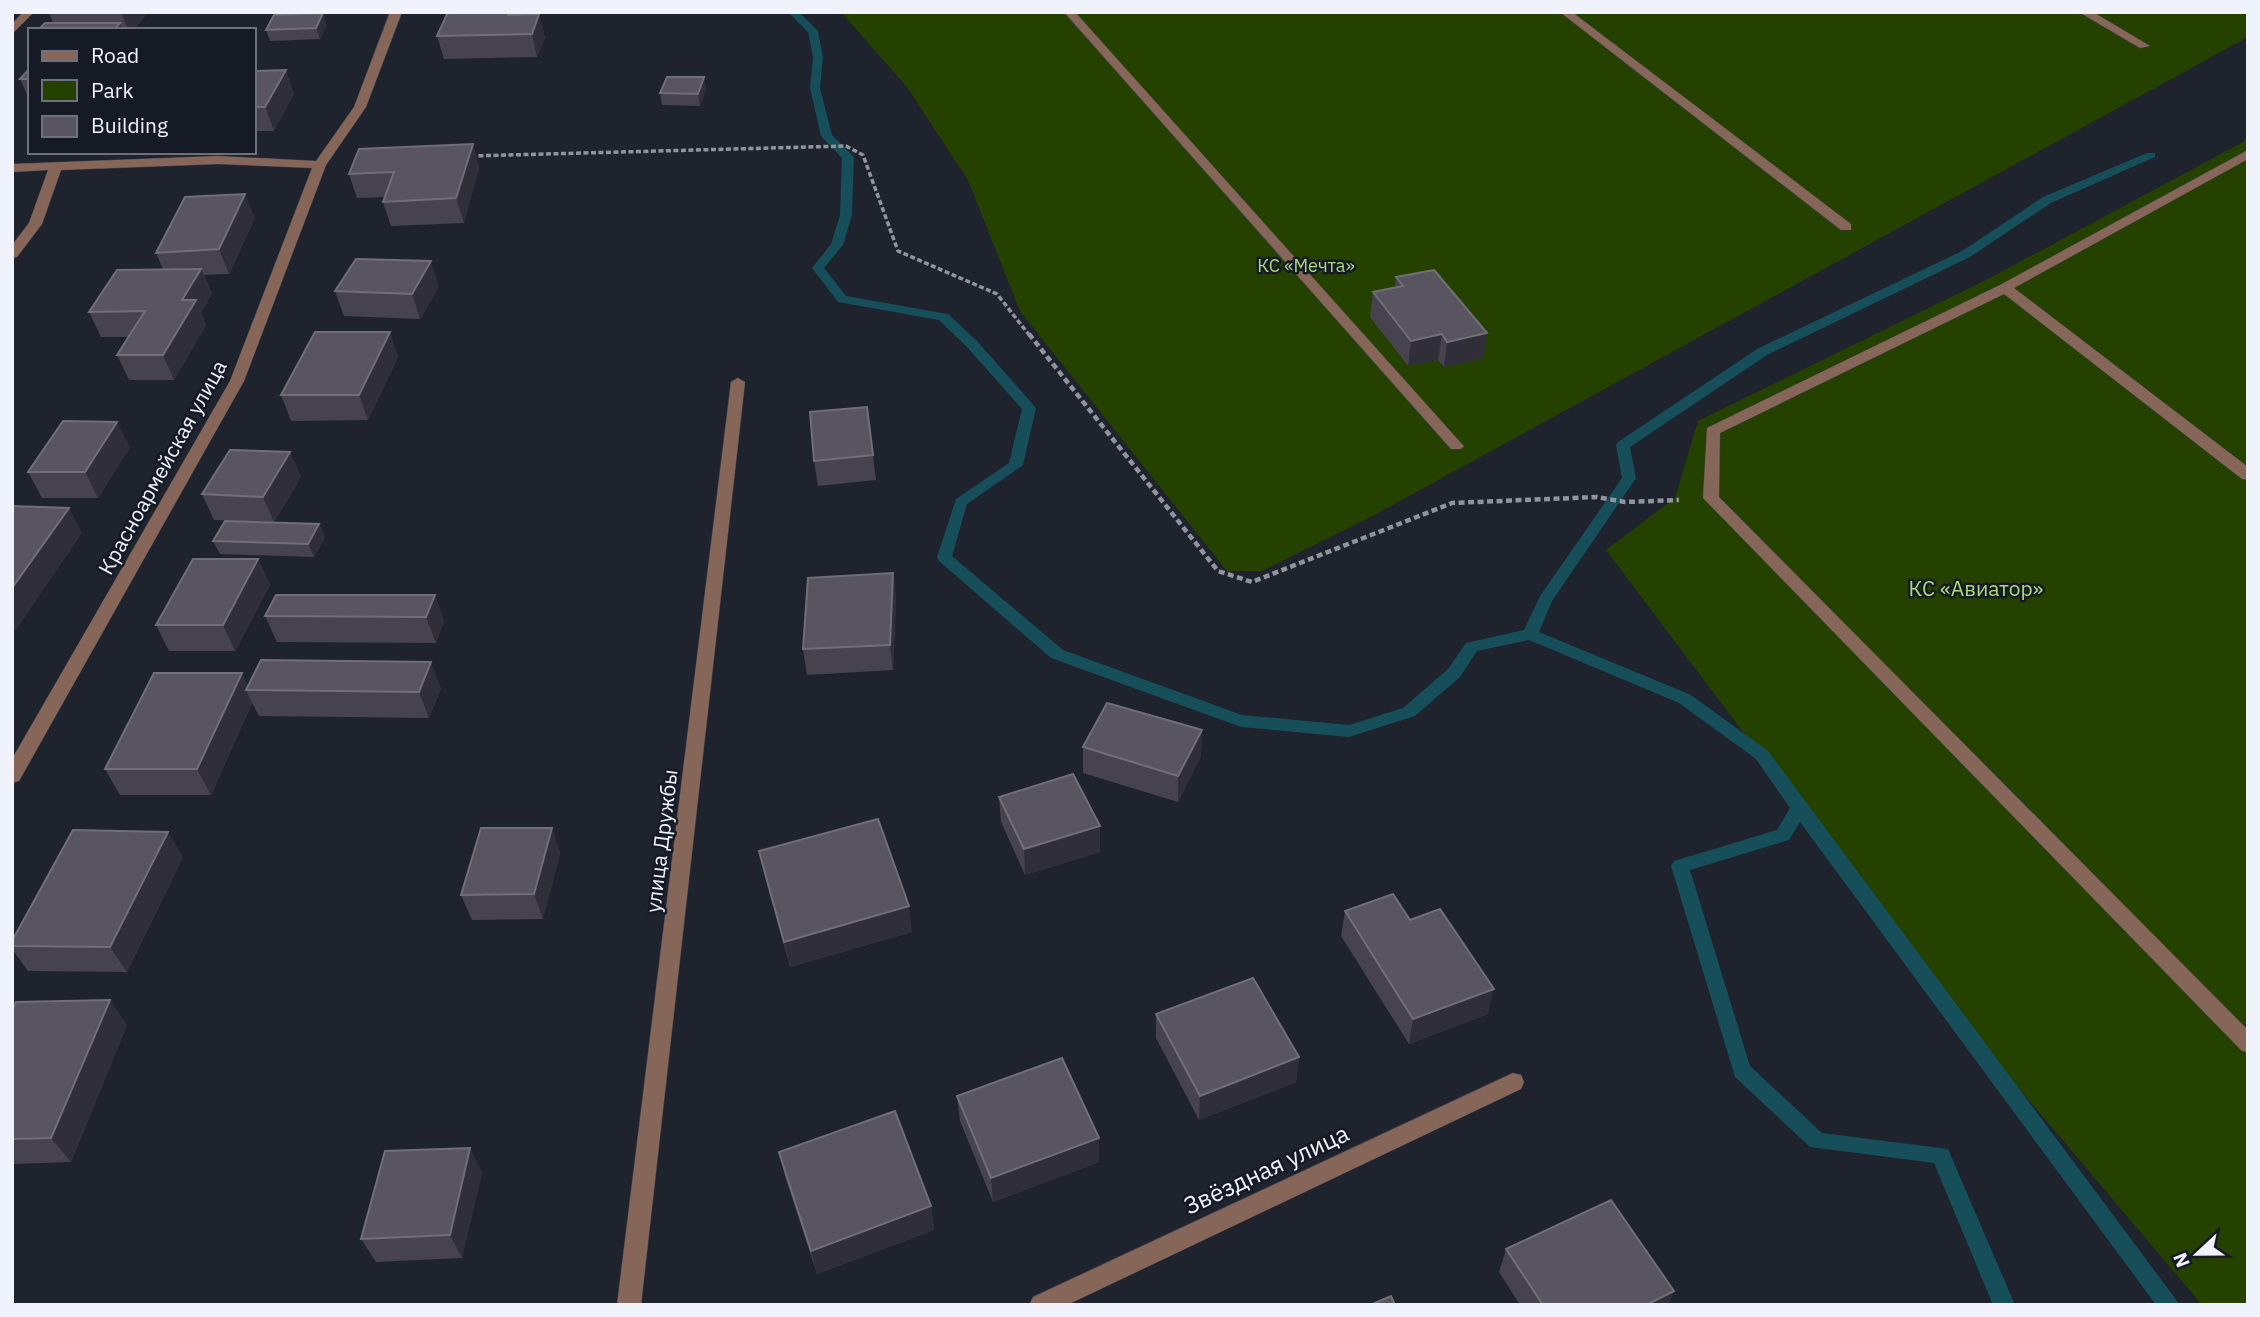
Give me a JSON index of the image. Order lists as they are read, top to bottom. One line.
{"streets":{"street":["Красноармейская улица","улица Дружбы","Звёздная улица"]},"parks":["КС «Мечта»","КС «Авиатор»"],"legend":["Road","Park","Building"],"north":"left"}
